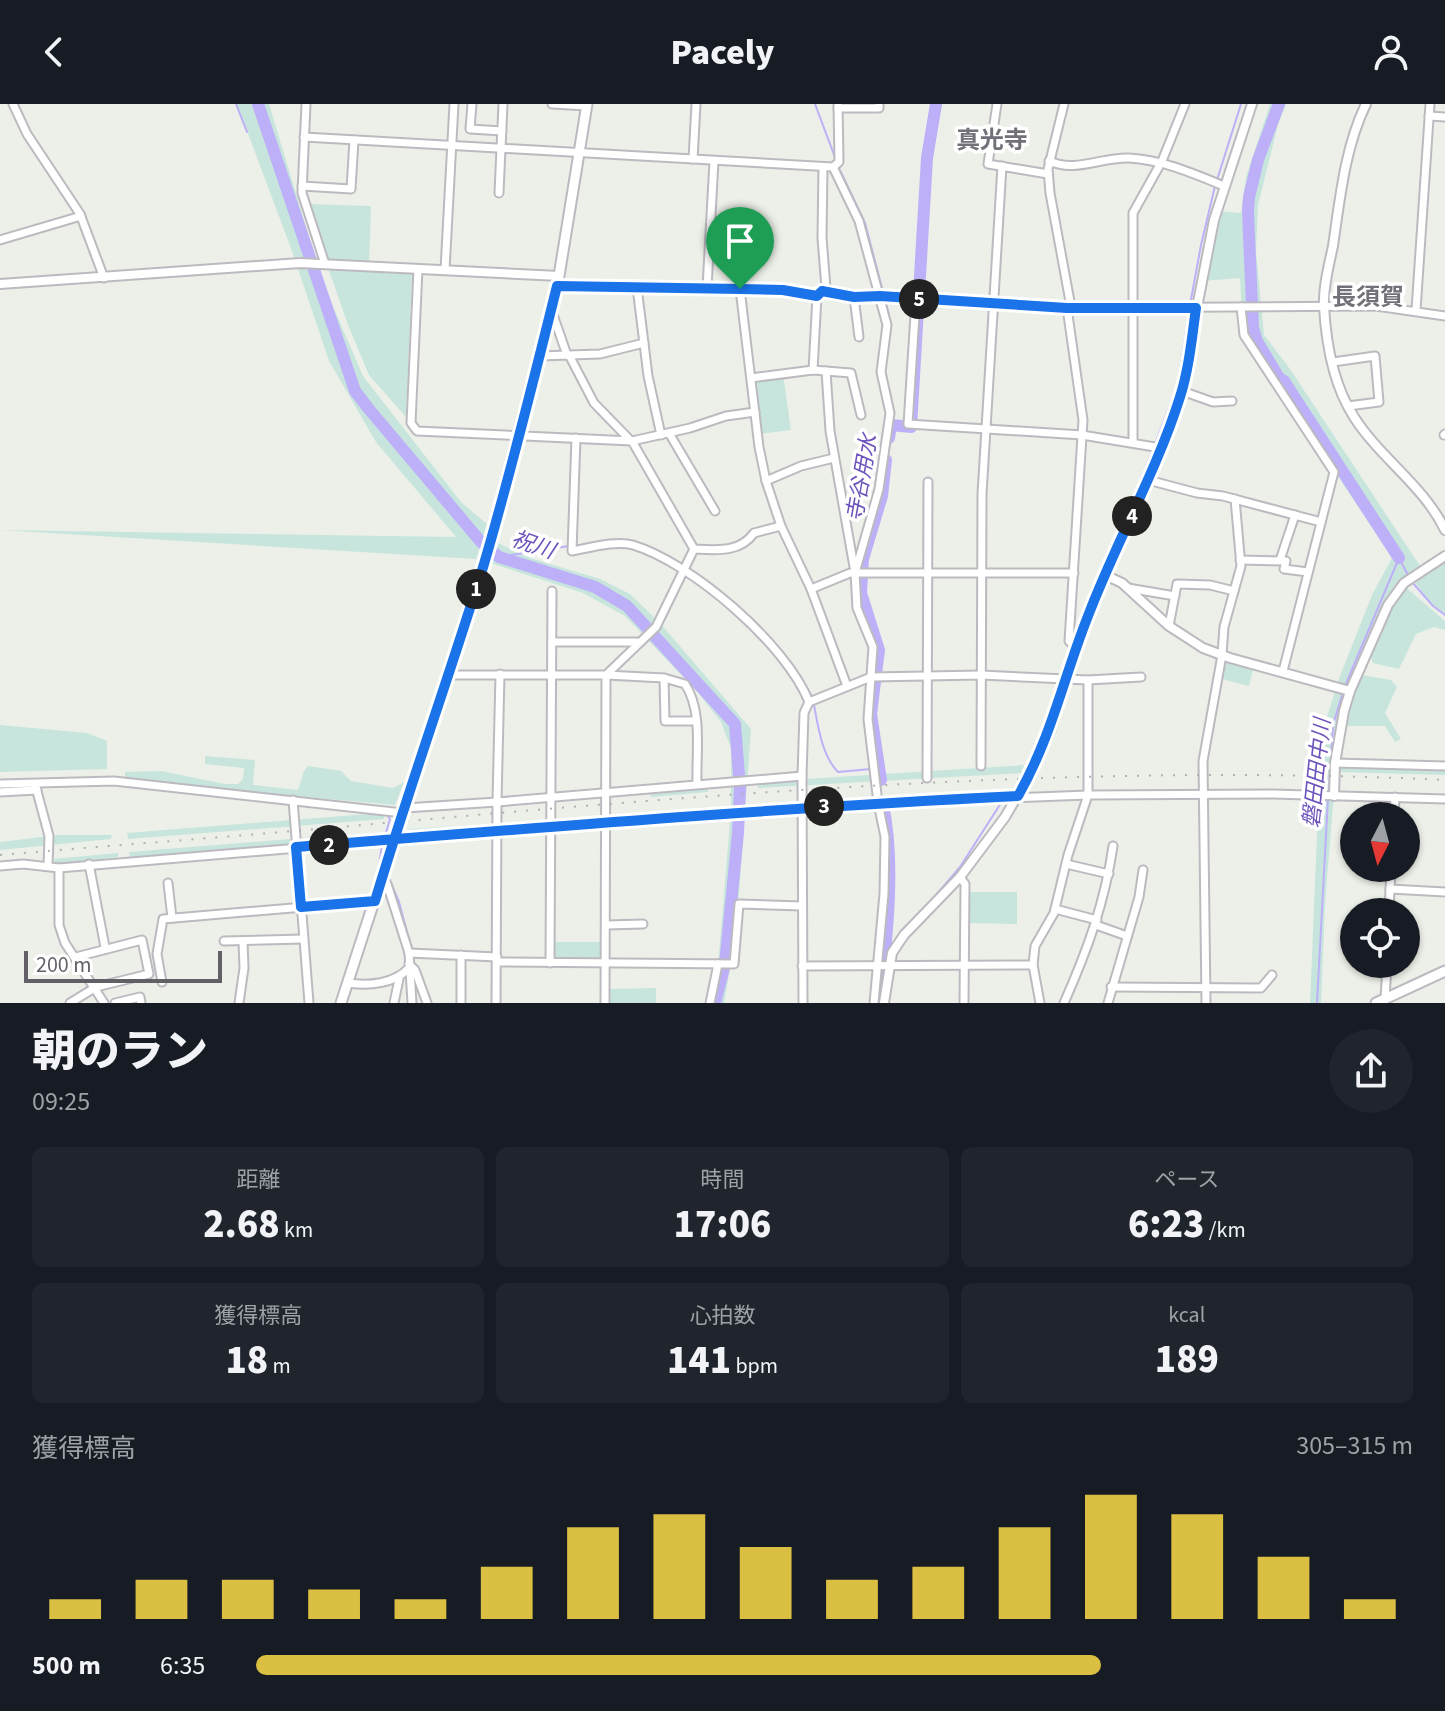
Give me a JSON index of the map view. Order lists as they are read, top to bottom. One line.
{"districts":["真光寺","長須賀"],"water":["寺谷用水","祝川","磐田田中川"],"scale_bar":"200 m","north":"bottom","page":{"header":"Pacely","pins":["5","4","1","3","2"],"scale":"200 m","heading":["朝のラン","09:25"],"stats":[["距離","2.68 km"],["時間","17:06"],["ペース","6:23 /km"],["獲得標高","18 m"],["心拍数","141 bpm"],["kcal","189"]],"chart":["獲得標高","305–315 m"],"list":[{"name":"500 m","note":"6:35"}]}}
